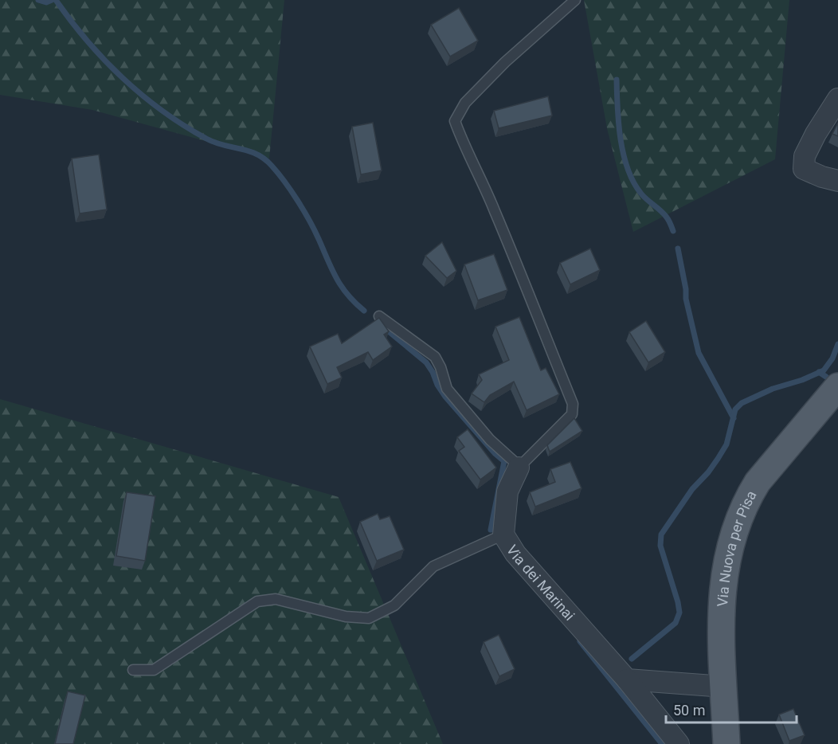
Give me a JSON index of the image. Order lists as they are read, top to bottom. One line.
{"streets":{"main road":["Via Nuova per Pisa"],"street":["Via dei Marinai"]},"scale_bar":"50 m"}
